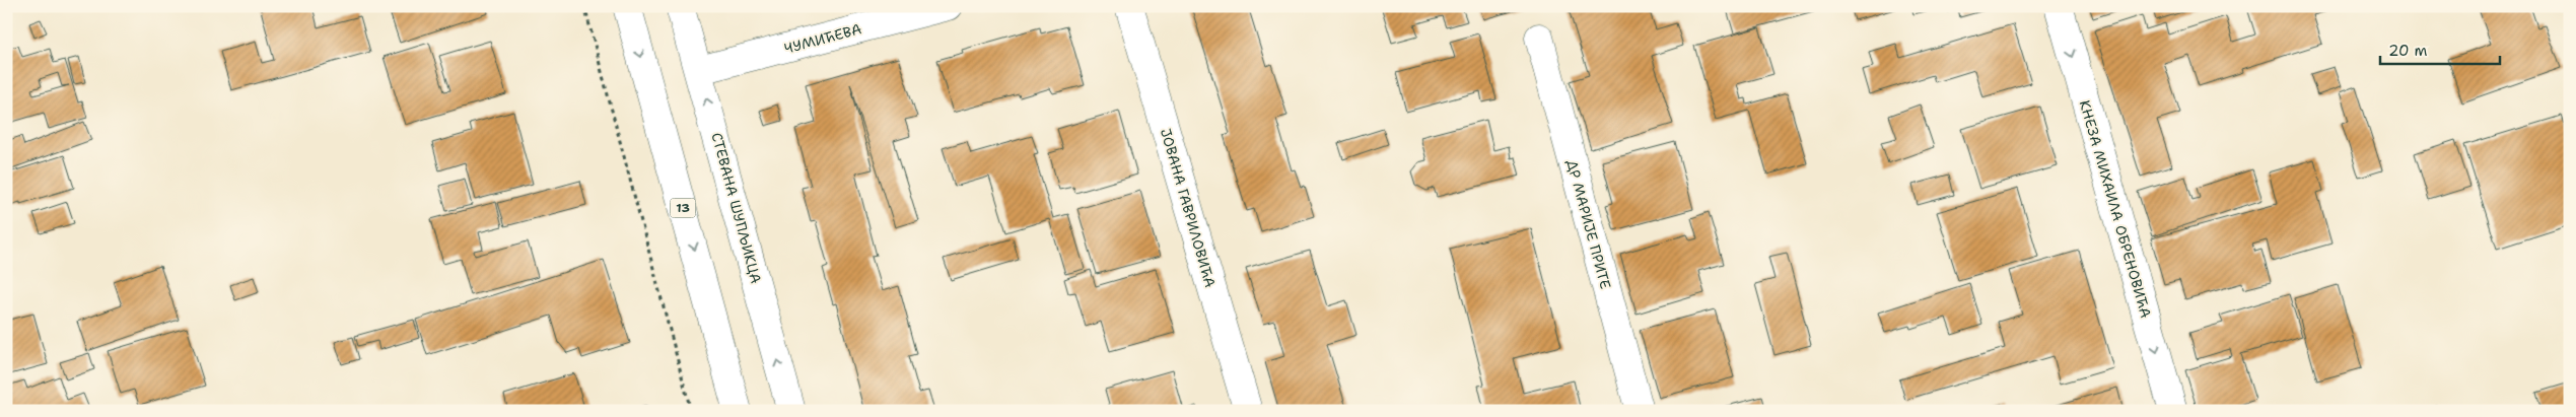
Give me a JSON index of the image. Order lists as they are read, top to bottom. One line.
{"streets":{"street":["ЧУМИЋЕВА","13","СТЕВАНА ШУПЉИКЦА","ЈОВАНА ГАВРИЛОВИЋА","КНЕЗА МИХАИЛА ОБРЕНОВИЋА","ДР МАРИЈЕ ПРИТЕ"]},"crossings":[["ЧУМИЋЕВА","СТЕВАНА ШУПЉИКЦА"]],"one_way":["КНЕЗА МИХАИЛА ОБРЕНОВИЋА"],"scale_bar":"20 m"}
